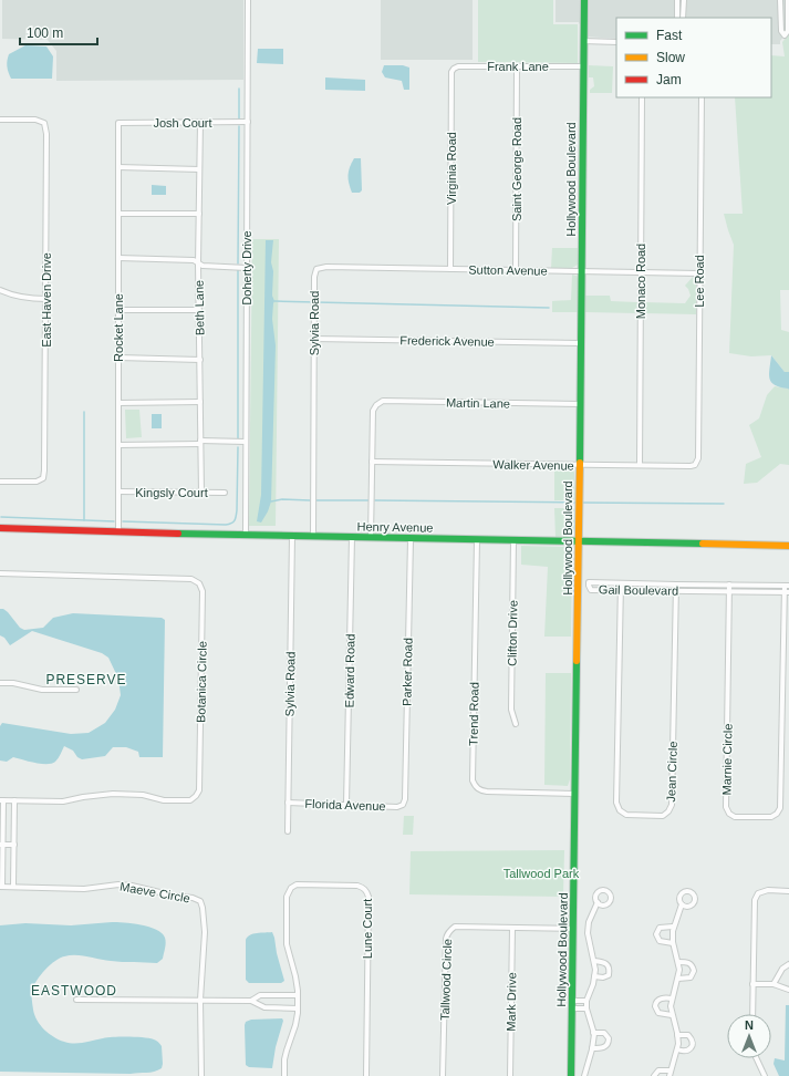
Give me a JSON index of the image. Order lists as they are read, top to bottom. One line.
{"streets":{"street":["Frank Lane","Josh Court","Virginia Road","Saint George Road","Hollywood Boulevard","Doherty Drive","Sutton Avenue","Monaco Road","Lee Road","East Haven Drive","Beth Lane","Sylvia Road","Rocket Lane","Frederick Avenue","Martin Lane","Walker Avenue","Kingsly Court","Henry Avenue","Gail Boulevard","Clifton Drive","Edward Road","Parker Road","Botanica Circle","Trend Road","Marnie Circle","Jean Circle","Florida Avenue","Maeve Circle","Lune Court","Tallwood Circle","Mark Drive"]},"crossings":[["Frank Lane","Virginia Road"],["Frank Lane","Saint George Road"],["Frank Lane","Hollywood Boulevard"],["Josh Court","Doherty Drive"],["Josh Court","Beth Lane"],["Josh Court","Rocket Lane"],["Virginia Road","Sutton Avenue"],["Saint George Road","Sutton Avenue"],["Hollywood Boulevard","Sutton Avenue"],["Hollywood Boulevard","Frederick Avenue"],["Hollywood Boulevard","Martin Lane"],["Hollywood Boulevard","Walker Avenue"],["Hollywood Boulevard","Henry Avenue"],["Hollywood Boulevard","Trend Road"],["Hollywood Boulevard","Tallwood Circle"],["Doherty Drive","Henry Avenue"],["Sutton Avenue","Monaco Road"],["Sutton Avenue","Lee Road"],["Sutton Avenue","Sylvia Road"],["Monaco Road","Walker Avenue"],["Lee Road","Walker Avenue"],["Beth Lane","Kingsly Court"],["Sylvia Road","Frederick Avenue"],["Sylvia Road","Henry Avenue"],["Sylvia Road","Florida Avenue"],["Rocket Lane","Kingsly Court"],["Rocket Lane","Henry Avenue"],["Martin Lane","Walker Avenue"],["Henry Avenue","Clifton Drive"],["Henry Avenue","Edward Road"],["Henry Avenue","Parker Road"],["Henry Avenue","Trend Road"],["Gail Boulevard","Marnie Circle"],["Gail Boulevard","Jean Circle"],["Edward Road","Florida Avenue"],["Parker Road","Florida Avenue"],["Botanica Circle","Maeve Circle"],["Tallwood Circle","Mark Drive"]],"districts":["PRESERVE","EASTWOOD"],"parks":["Tallwood Park"],"legend":["Fast","Slow","Jam"],"scale_bar":"100 m","north":"top"}
